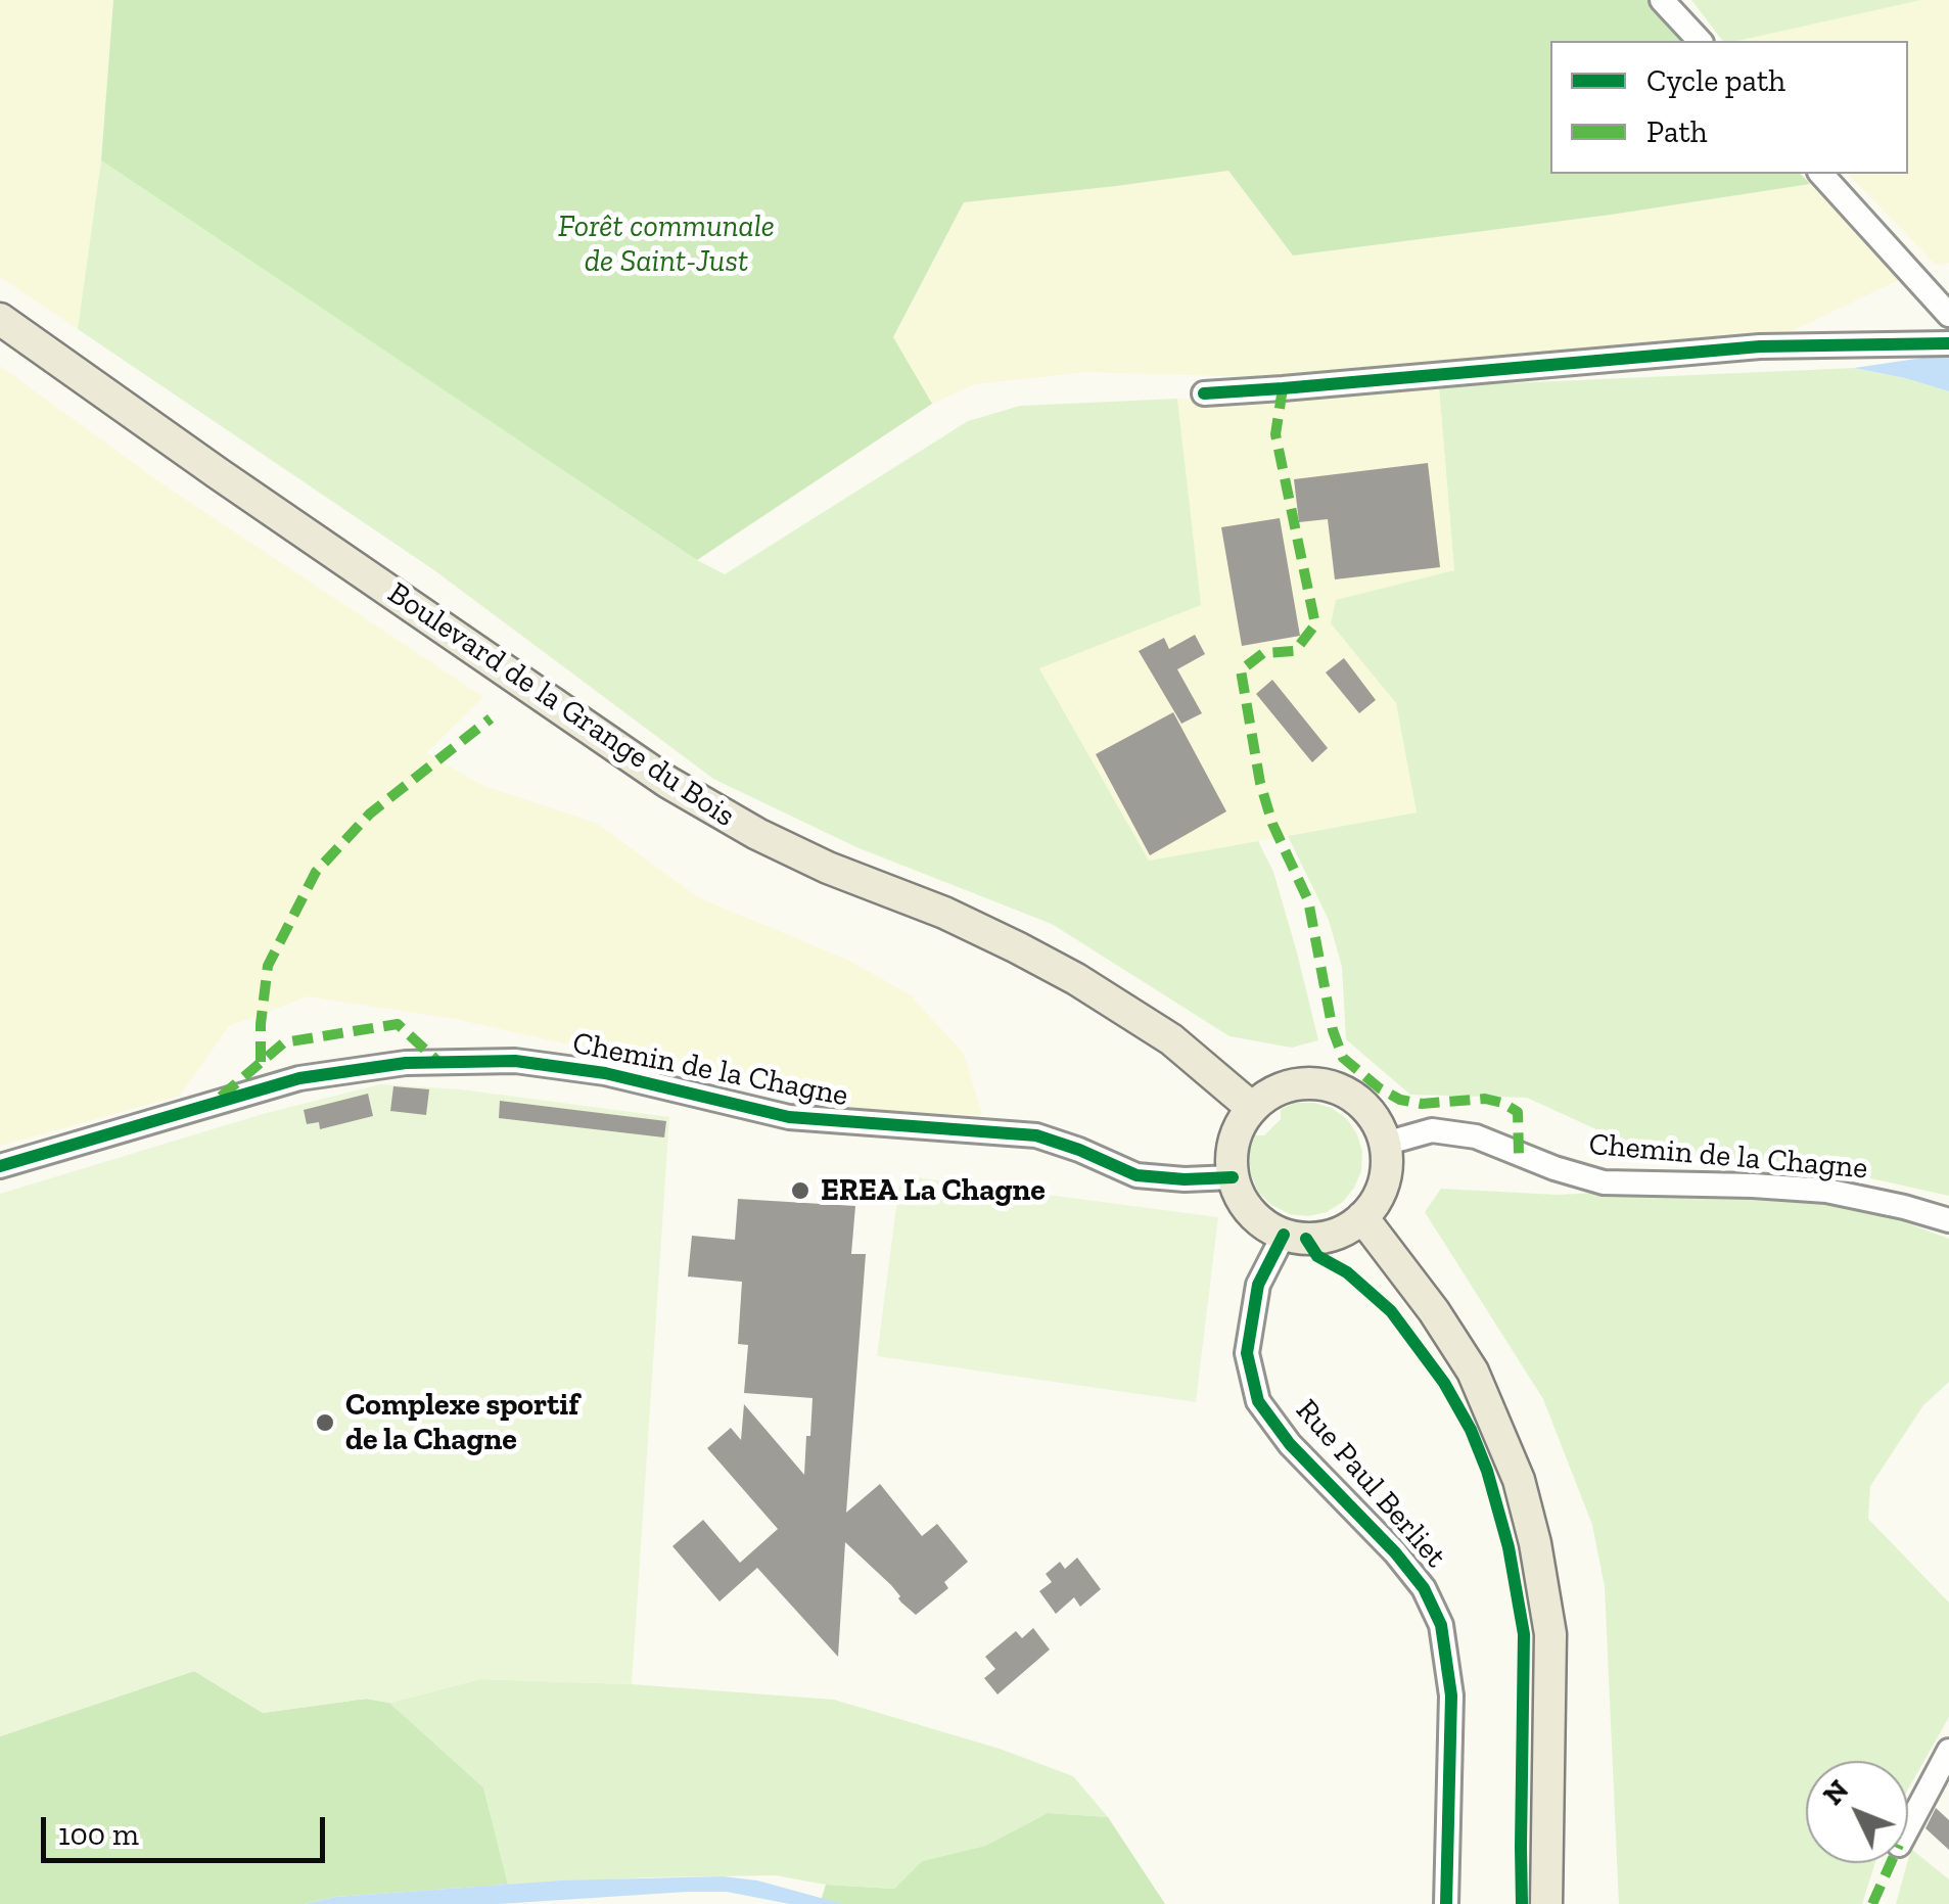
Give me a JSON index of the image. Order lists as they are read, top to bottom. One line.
{"streets":{"main road":["Boulevard de la Grange du Bois"],"street":["Chemin de la Chagne","Rue Paul Berliet"]},"crossings":[["Boulevard de la Grange du Bois","Chemin de la Chagne"],["Boulevard de la Grange du Bois","Rue Paul Berliet"],["Chemin de la Chagne","Rue Paul Berliet"]],"parks":["Forêt communale de Saint-Just"],"places":["EREA La Chagne","Complexe sportif de la Chagne"],"legend":["Cycle path","Path"],"scale_bar":"100 m","north":"top left"}
